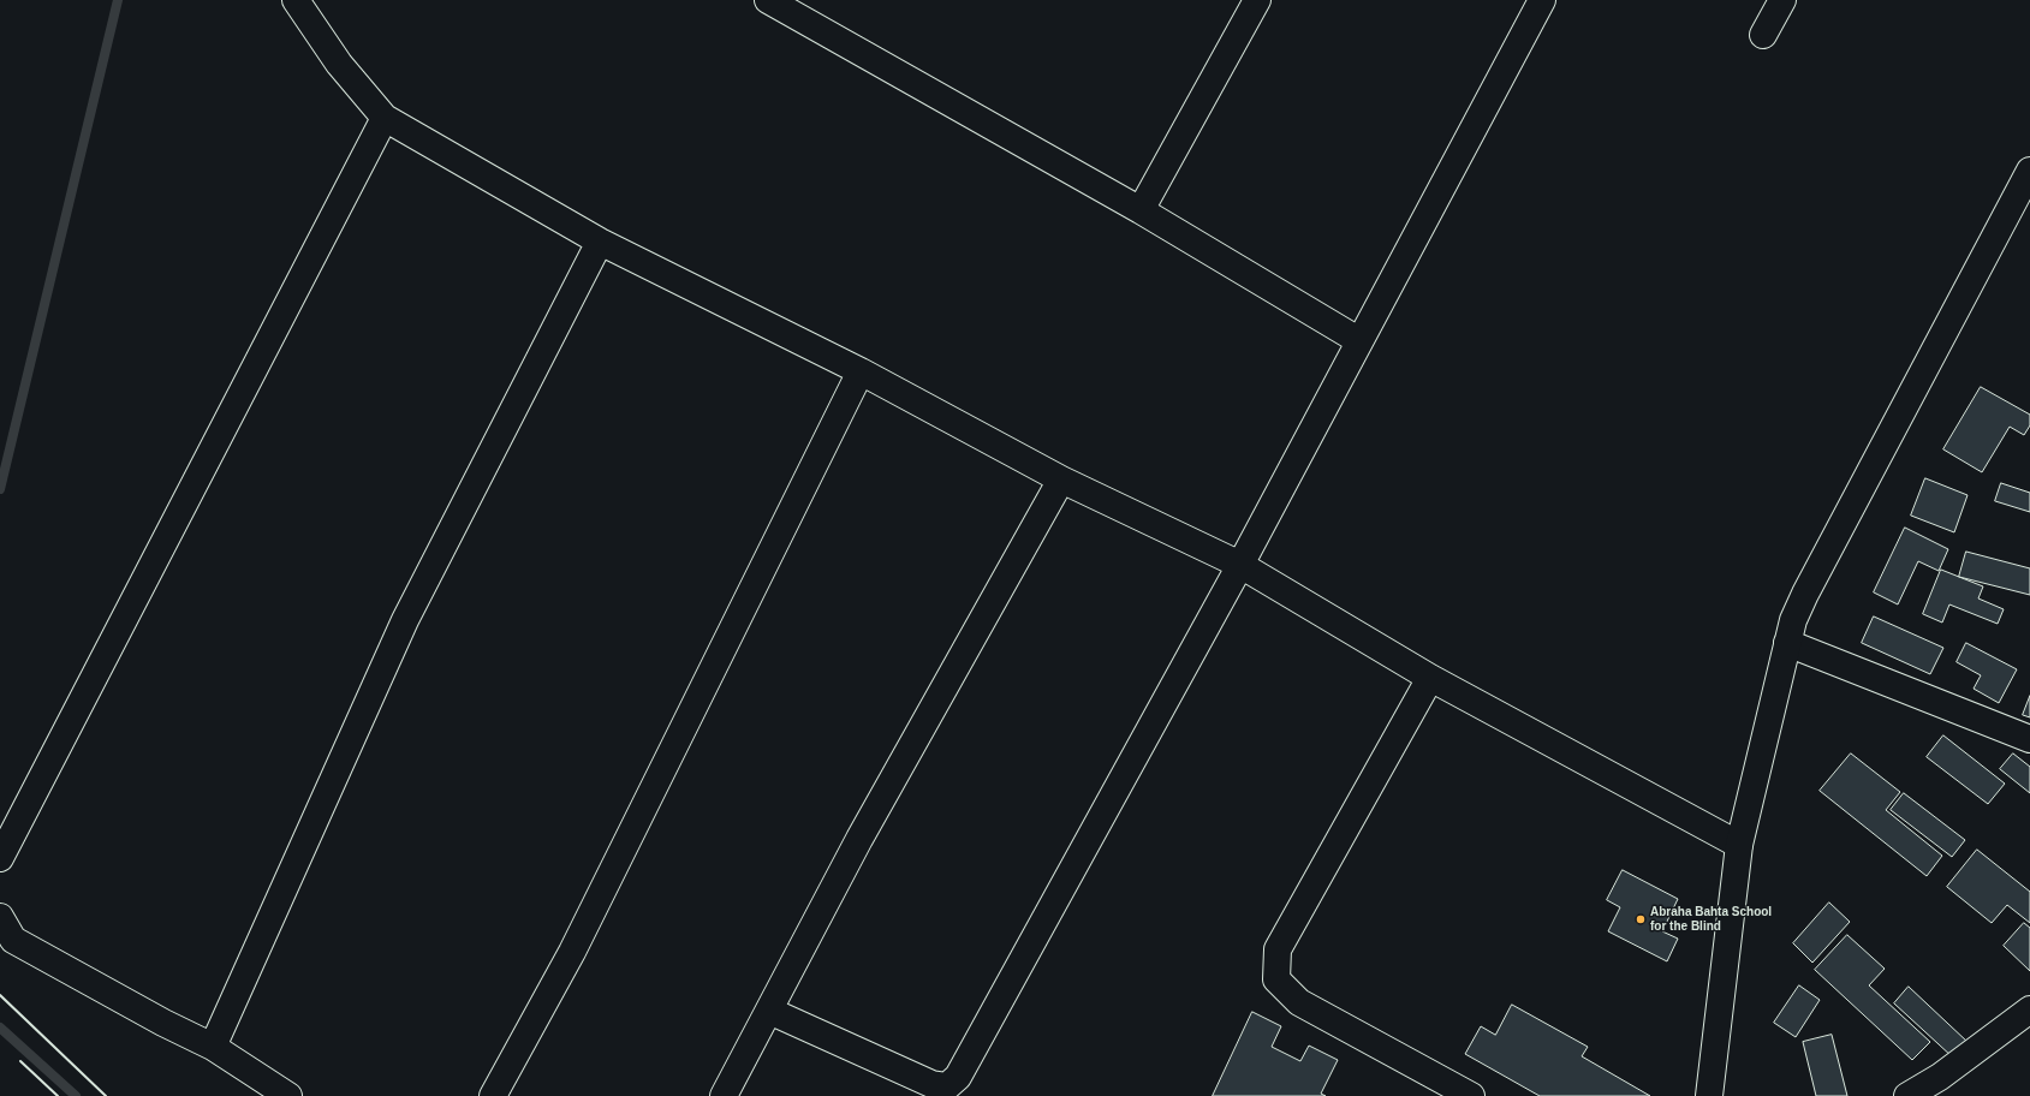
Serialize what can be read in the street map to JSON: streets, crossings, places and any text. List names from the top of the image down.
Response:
{
  "places": ["Abraha Bahta School for the Blind"]
}
